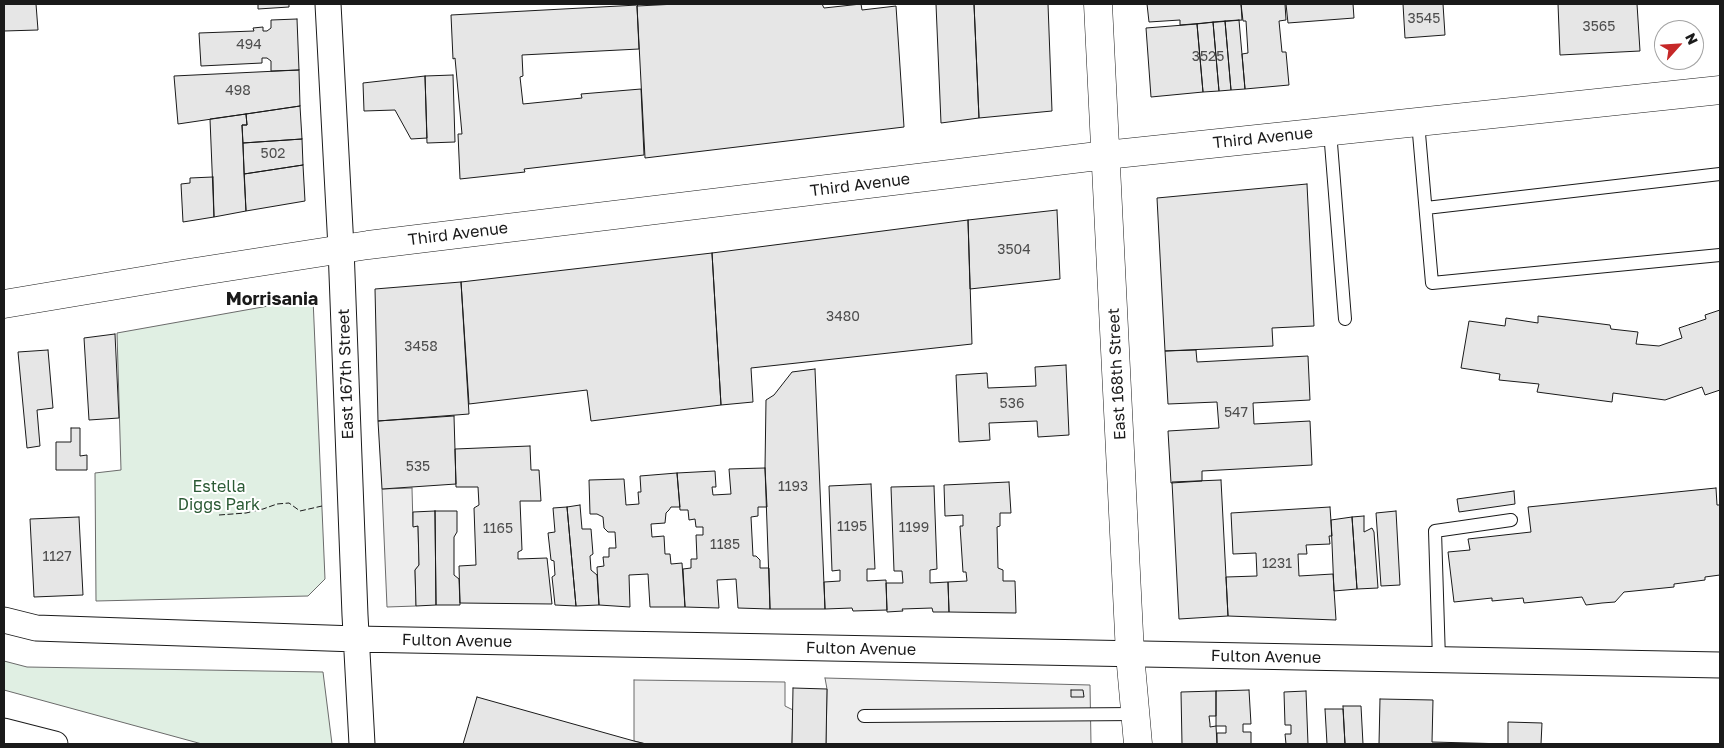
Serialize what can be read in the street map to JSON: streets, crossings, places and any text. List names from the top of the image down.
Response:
{
  "streets": {
    "main road": ["Third Avenue", "East 168th Street"],
    "street": ["East 167th Street", "Fulton Avenue"]
  },
  "crossings": [
    ["Third Avenue", "East 167th Street"],
    ["Third Avenue", "East 168th Street"],
    ["East 167th Street", "Fulton Avenue"],
    ["East 168th Street", "Fulton Avenue"]
  ],
  "districts": ["Morrisania"],
  "parks": ["Estella Diggs Park"],
  "house_numbers": [
    "3545",
    "3565",
    "494",
    "3525",
    "498",
    "502",
    "3504",
    "3480",
    "3458",
    "536",
    "547",
    "535",
    "1193",
    "1195",
    "1199",
    "1165",
    "1185",
    "1127",
    "1231"
  ],
  "north": "top right"
}
